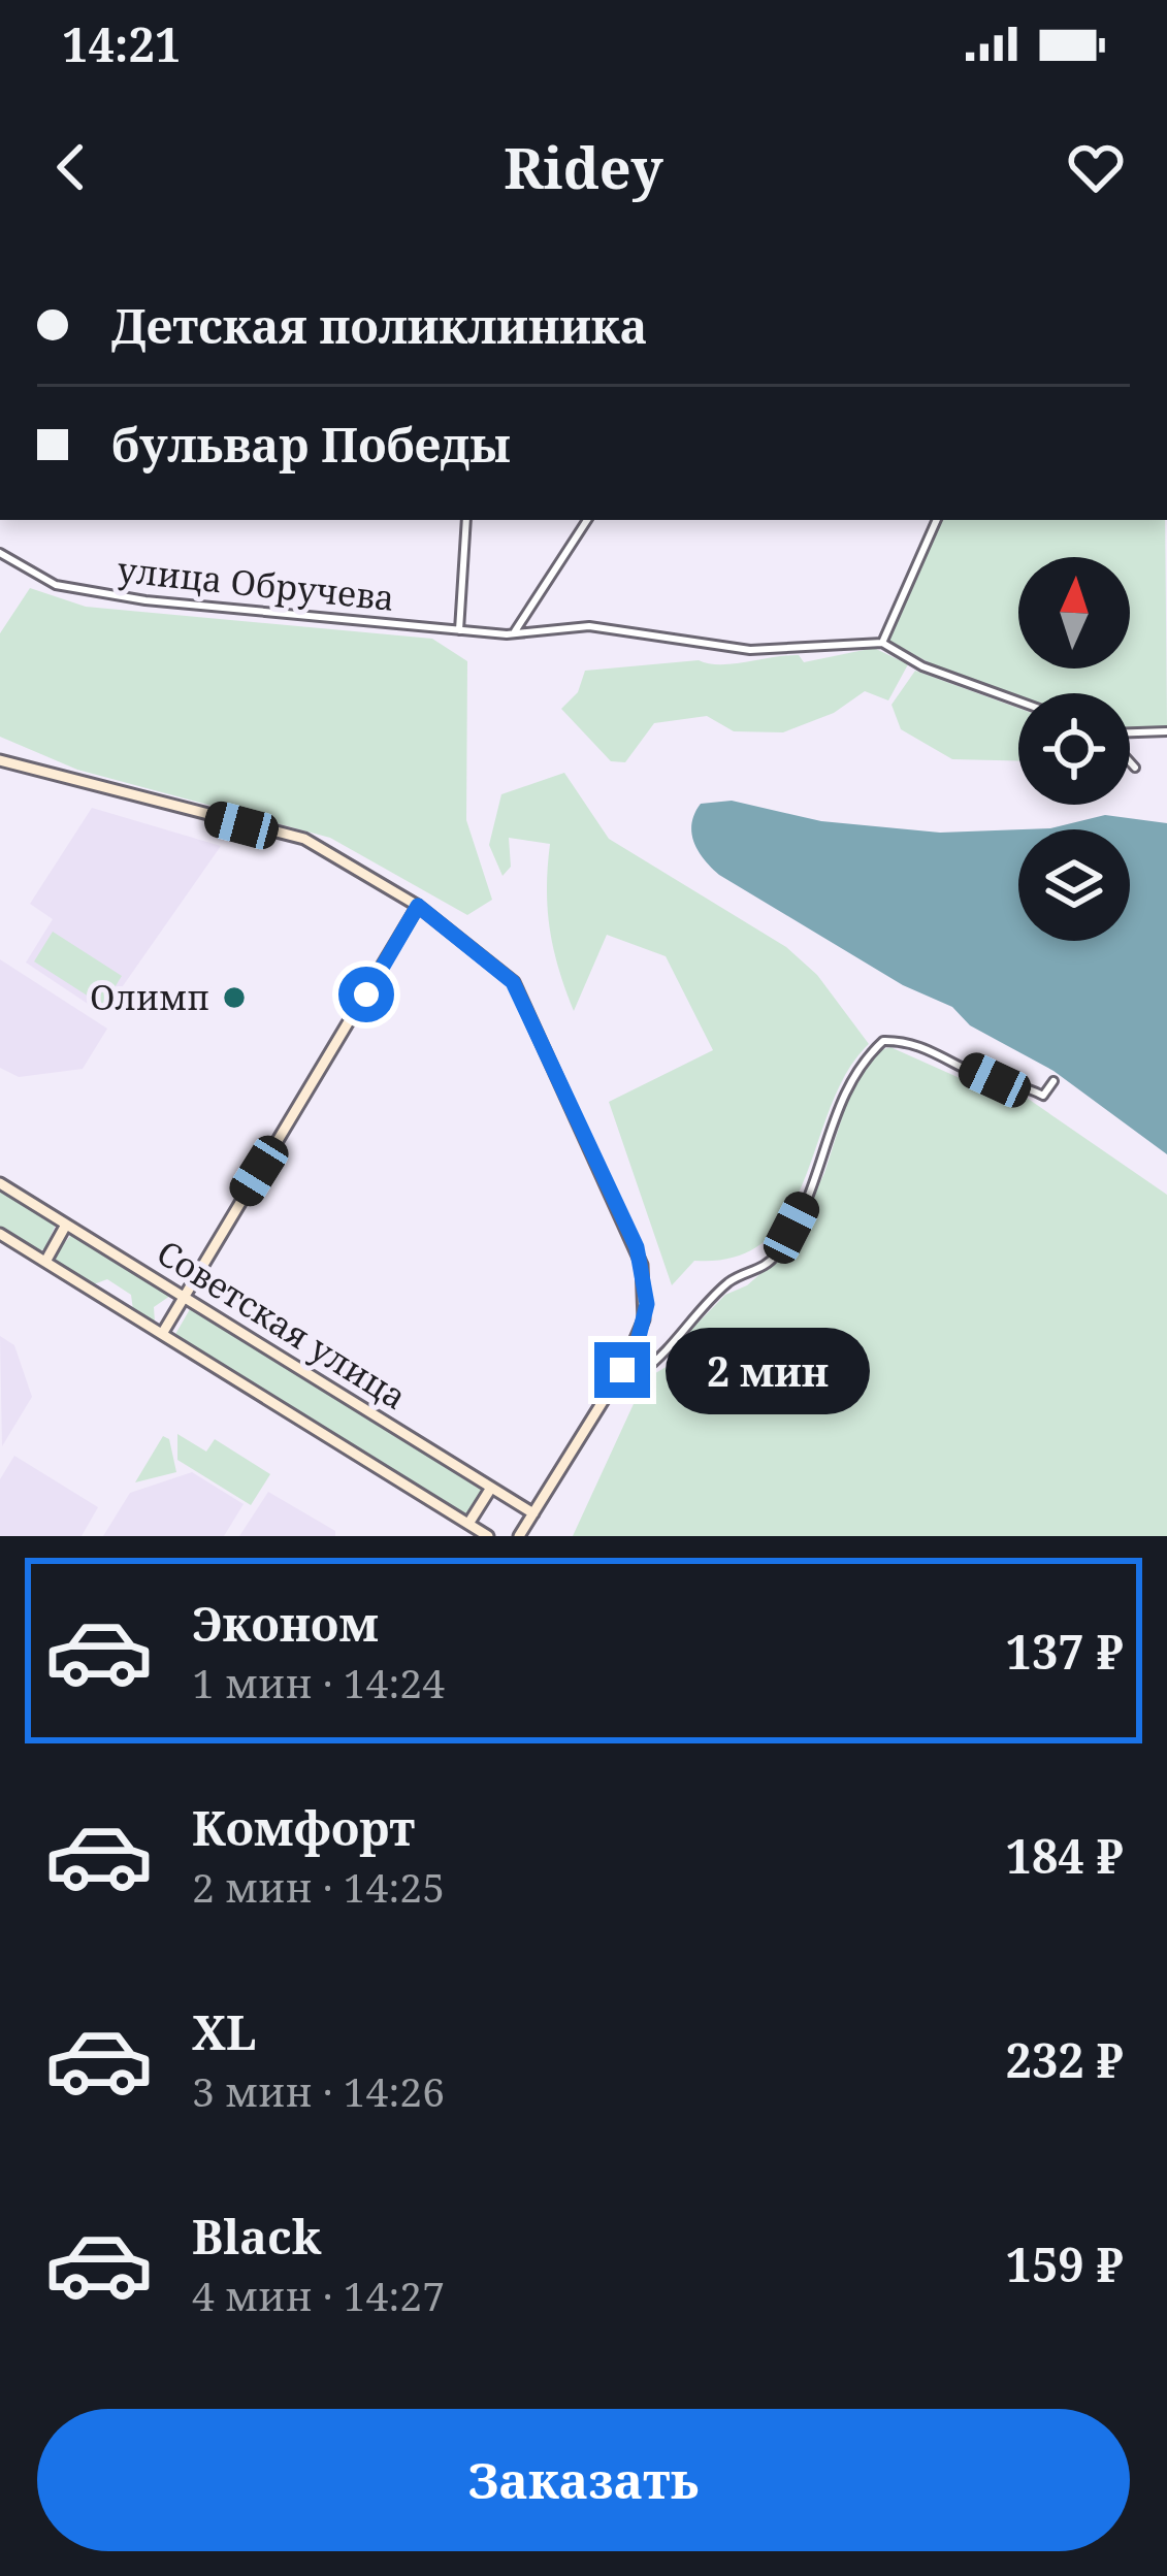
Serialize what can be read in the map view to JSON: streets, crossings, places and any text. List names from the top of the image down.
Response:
{
  "streets": {
    "street": ["улица Обручева", "Советская улица"]
  },
  "places": ["Олимп"],
  "north": "top",
  "page": {
    "status": "14:21",
    "header": "Ridey",
    "banner": ["Детская поликлиника", "бульвар Победы"],
    "bubble": "2 мин",
    "list": [
      {
        "name": "Эконом",
        "note": "1 мин · 14:24",
        "value": "137 ₽"
      },
      {
        "name": "Комфорт",
        "note": "2 мин · 14:25",
        "value": "184 ₽"
      },
      {
        "name": "XL",
        "note": "3 мин · 14:26",
        "value": "232 ₽"
      },
      {
        "name": "Black",
        "note": "4 мин · 14:27",
        "value": "159 ₽"
      }
    ],
    "buttons": "Заказать"
  }
}
